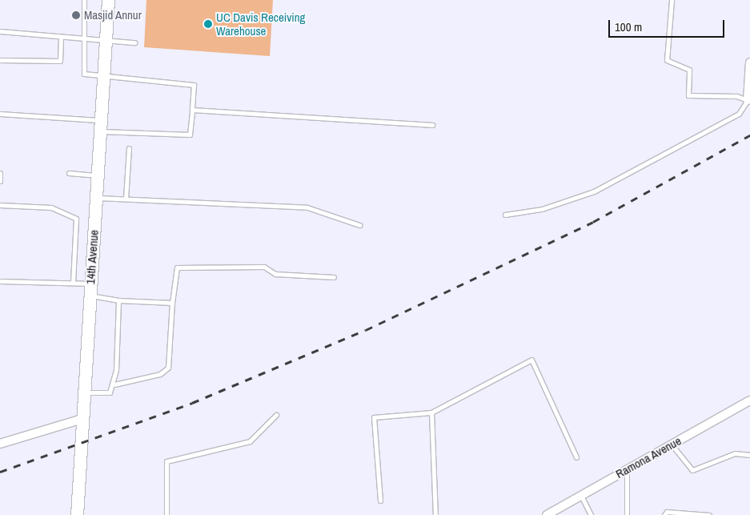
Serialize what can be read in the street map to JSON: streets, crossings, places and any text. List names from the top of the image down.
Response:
{
  "streets": {
    "main road": ["14th Avenue"],
    "street": ["Ramona Avenue"]
  },
  "places": ["Masjid Annur", "UC Davis Receiving Warehouse"],
  "scale_bar": "100 m"
}
